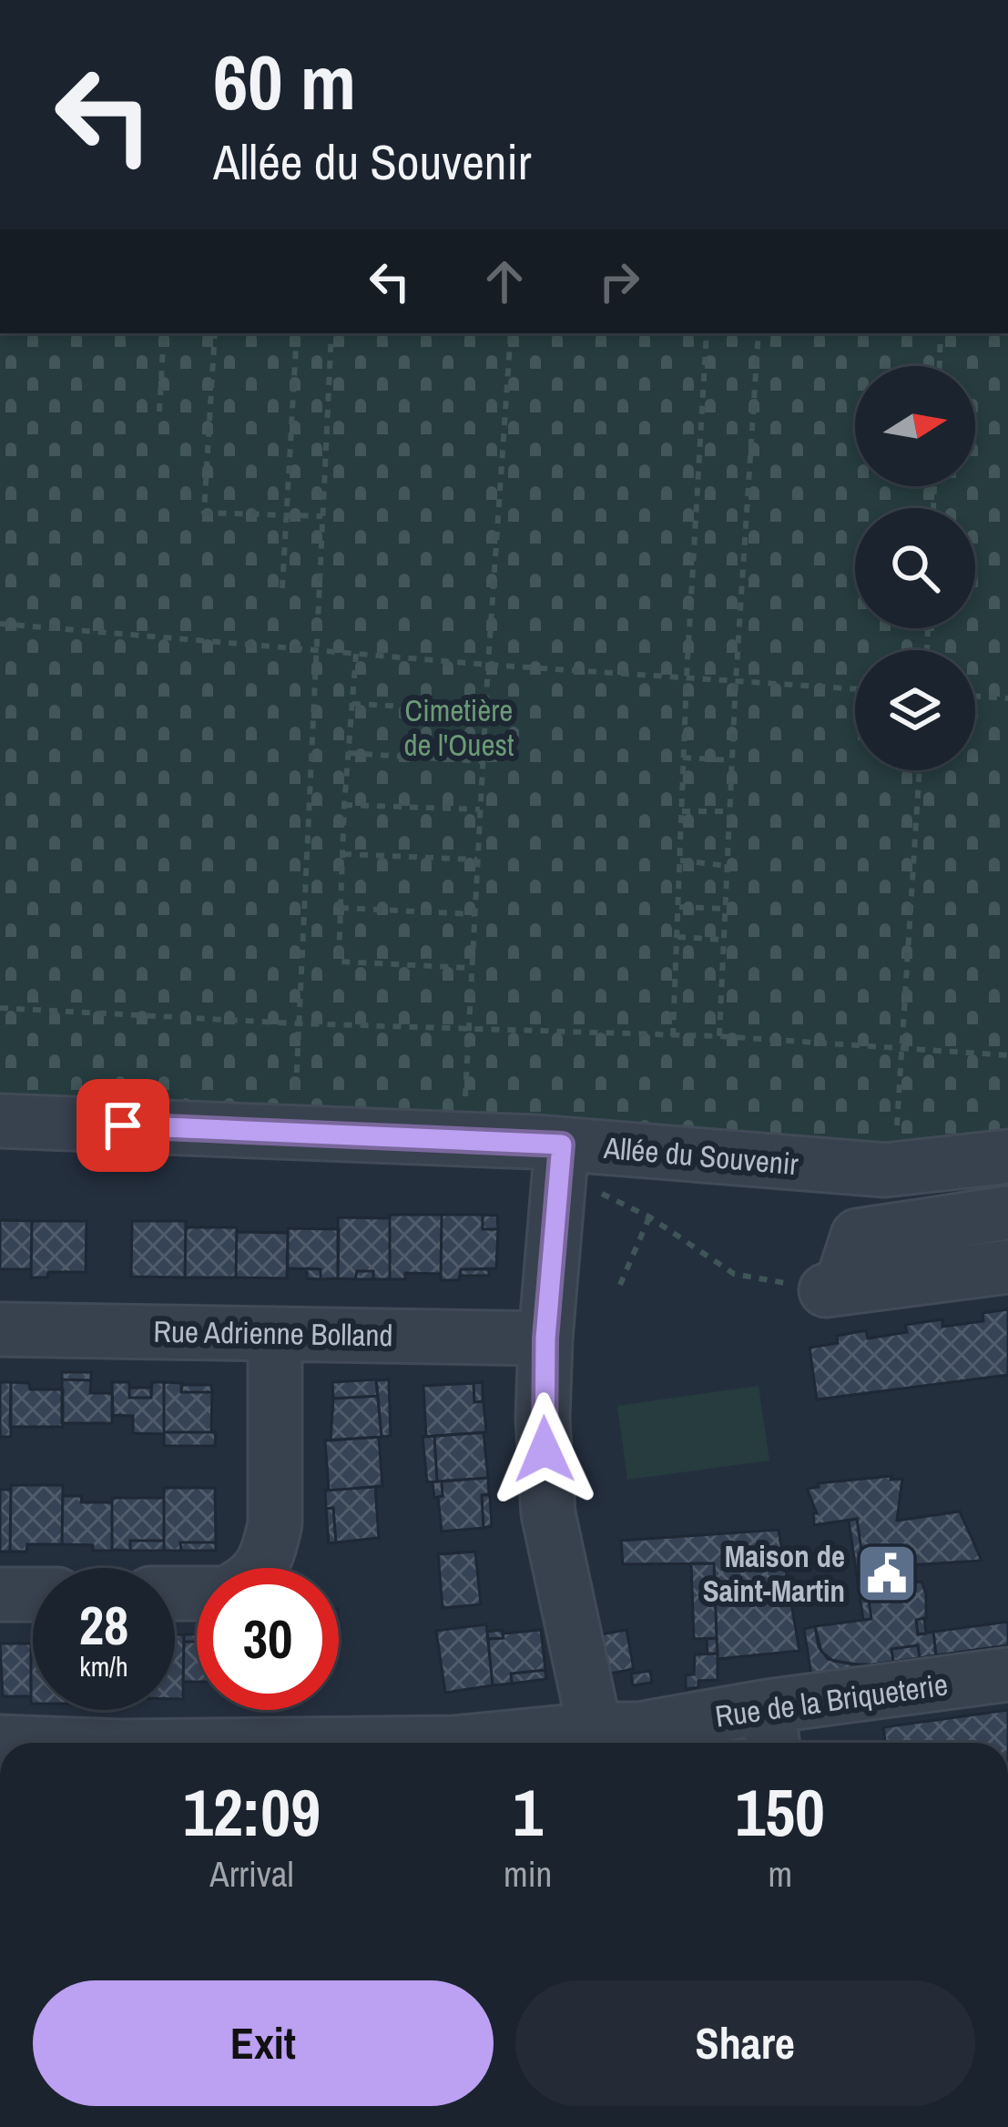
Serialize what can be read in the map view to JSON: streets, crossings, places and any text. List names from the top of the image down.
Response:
{
  "streets": {
    "street": ["Allée du Souvenir", "Rue Adrienne Bolland", "Rue de la Briqueterie"]
  },
  "parks": ["Cimetière de l'Ouest"],
  "places": {
    "public building": ["Maison de Saint-Martin"]
  },
  "north": "right",
  "page": {
    "turn": ["60 m", "Allée du Souvenir"],
    "speed": "28 km/h",
    "limit": "30",
    "eta": [
      "12:09",
      "Arrival",
      "1",
      "min",
      "150",
      "m"
    ],
    "buttons": ["Exit", "Share"]
  }
}
